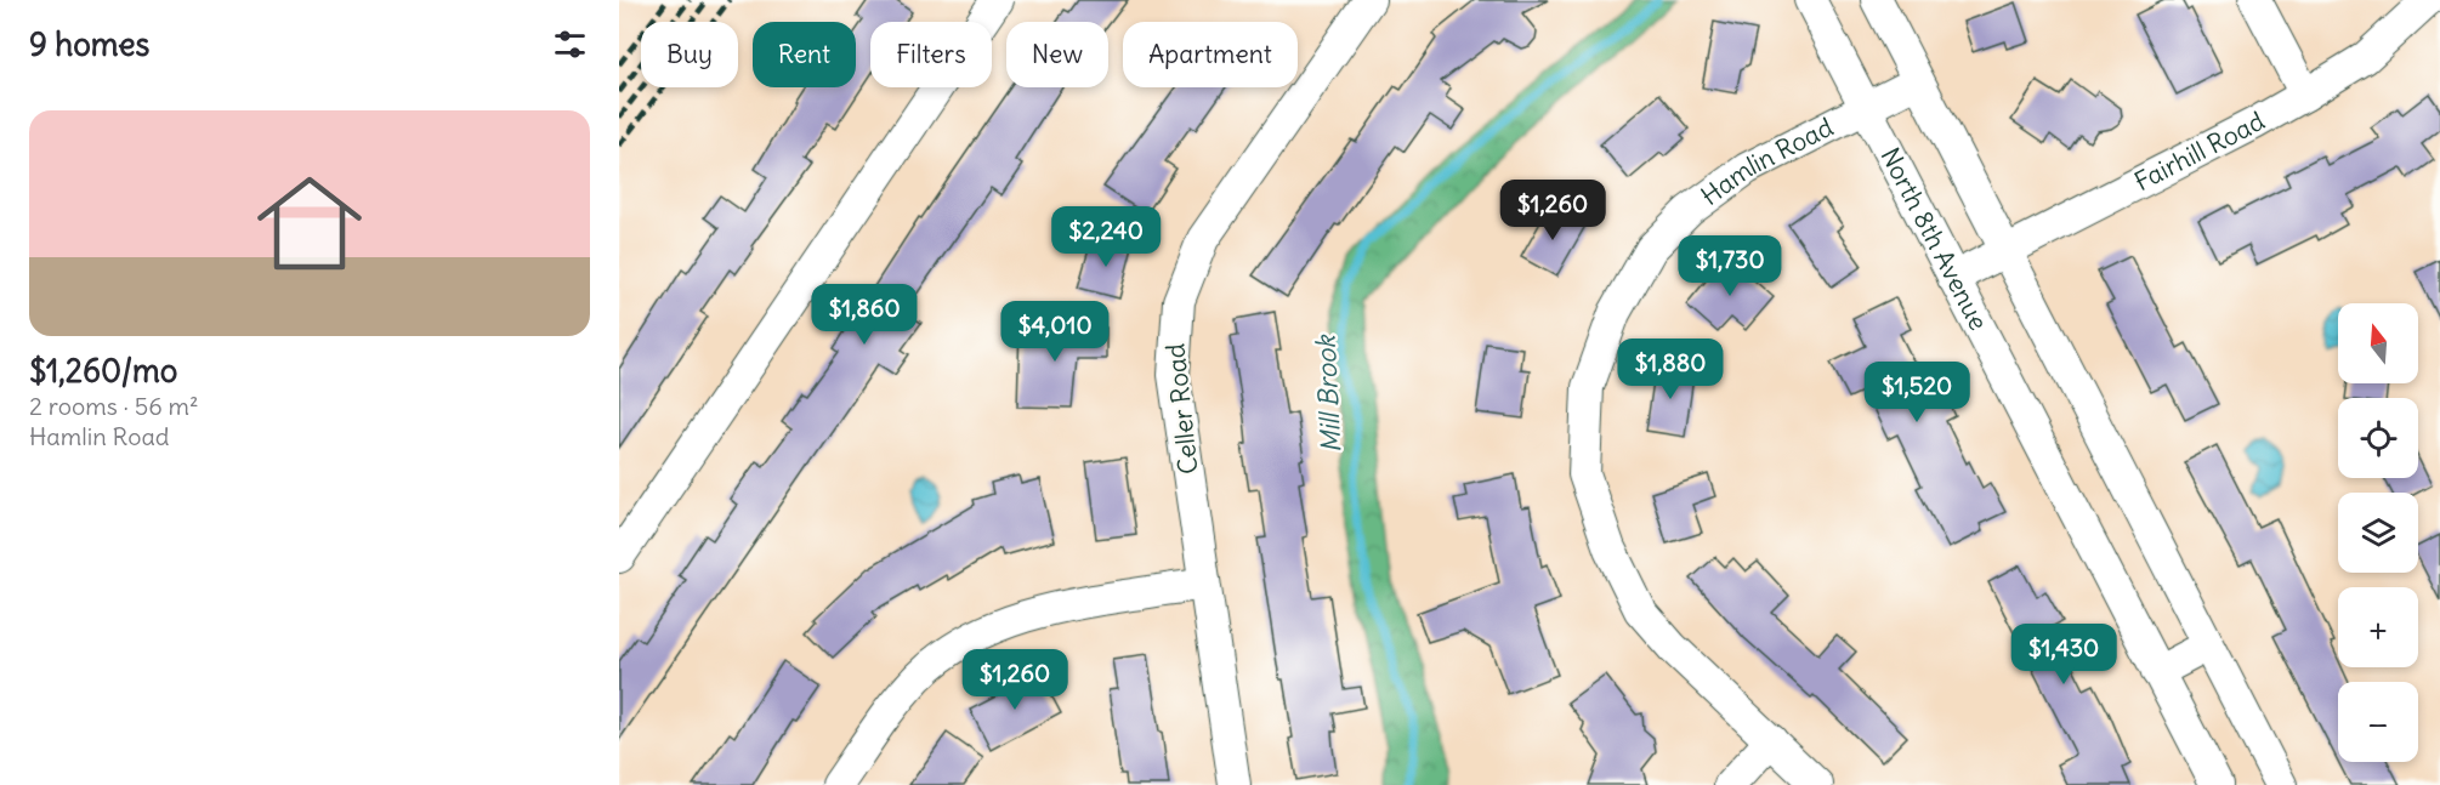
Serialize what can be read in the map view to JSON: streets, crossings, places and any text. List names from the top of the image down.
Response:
{
  "streets": {
    "street": [
      "Fairhill Road",
      "Hamlin Road",
      "North 8th Avenue",
      "Celler Road"
    ]
  },
  "crossings": [
    ["Fairhill Road", "North 8th Avenue"],
    ["Hamlin Road", "North 8th Avenue"]
  ],
  "water": ["Mill Brook"],
  "north": "top",
  "page": {
    "heading": "9 homes",
    "chip": [
      "Buy",
      "Rent",
      "Filters",
      "New",
      "Apartment"
    ],
    "list": [
      {
        "name": "$1,260/mo",
        "note": "2 rooms · 56 m² · Hamlin Road"
      }
    ],
    "price": [
      "$1,260",
      "$2,240",
      "$1,730",
      "$1,860",
      "$4,010",
      "$1,880",
      "$1,520",
      "$1,430",
      "$1,260"
    ],
    "map_buttons": ["+", "−"]
  }
}
